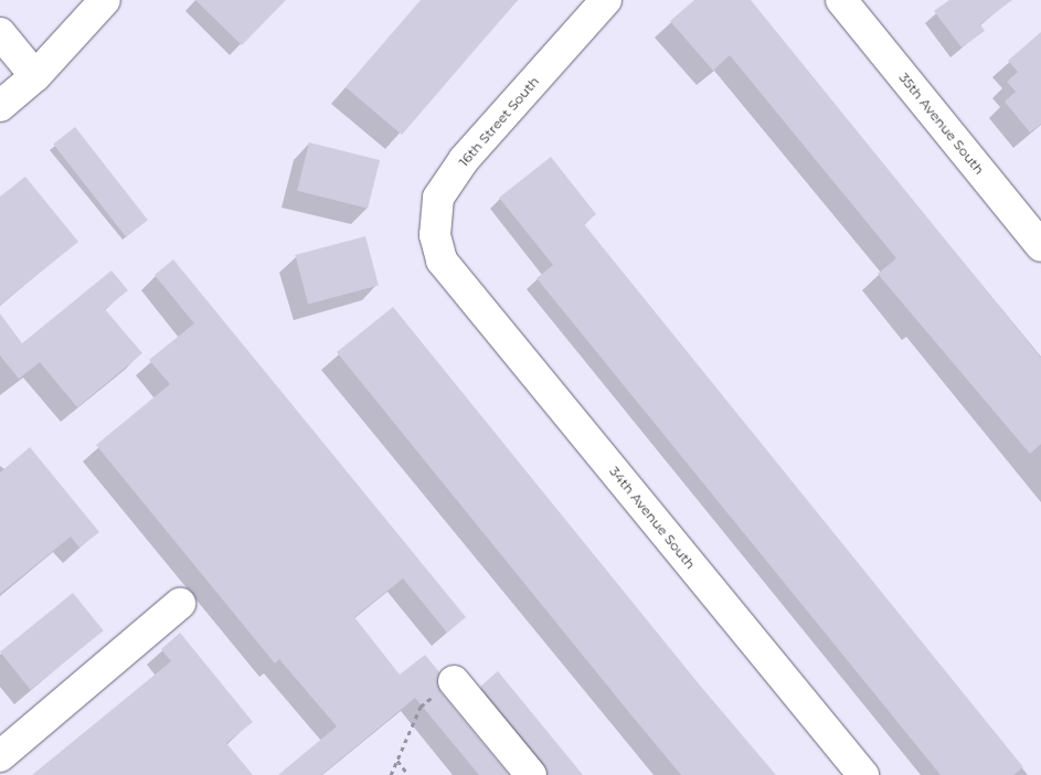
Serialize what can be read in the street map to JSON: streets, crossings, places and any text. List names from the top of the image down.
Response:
{
  "streets": {
    "street": ["16th Street South", "35th Avenue South", "34th Avenue South"]
  },
  "crossings": [
    ["16th Street South", "34th Avenue South"]
  ]
}
